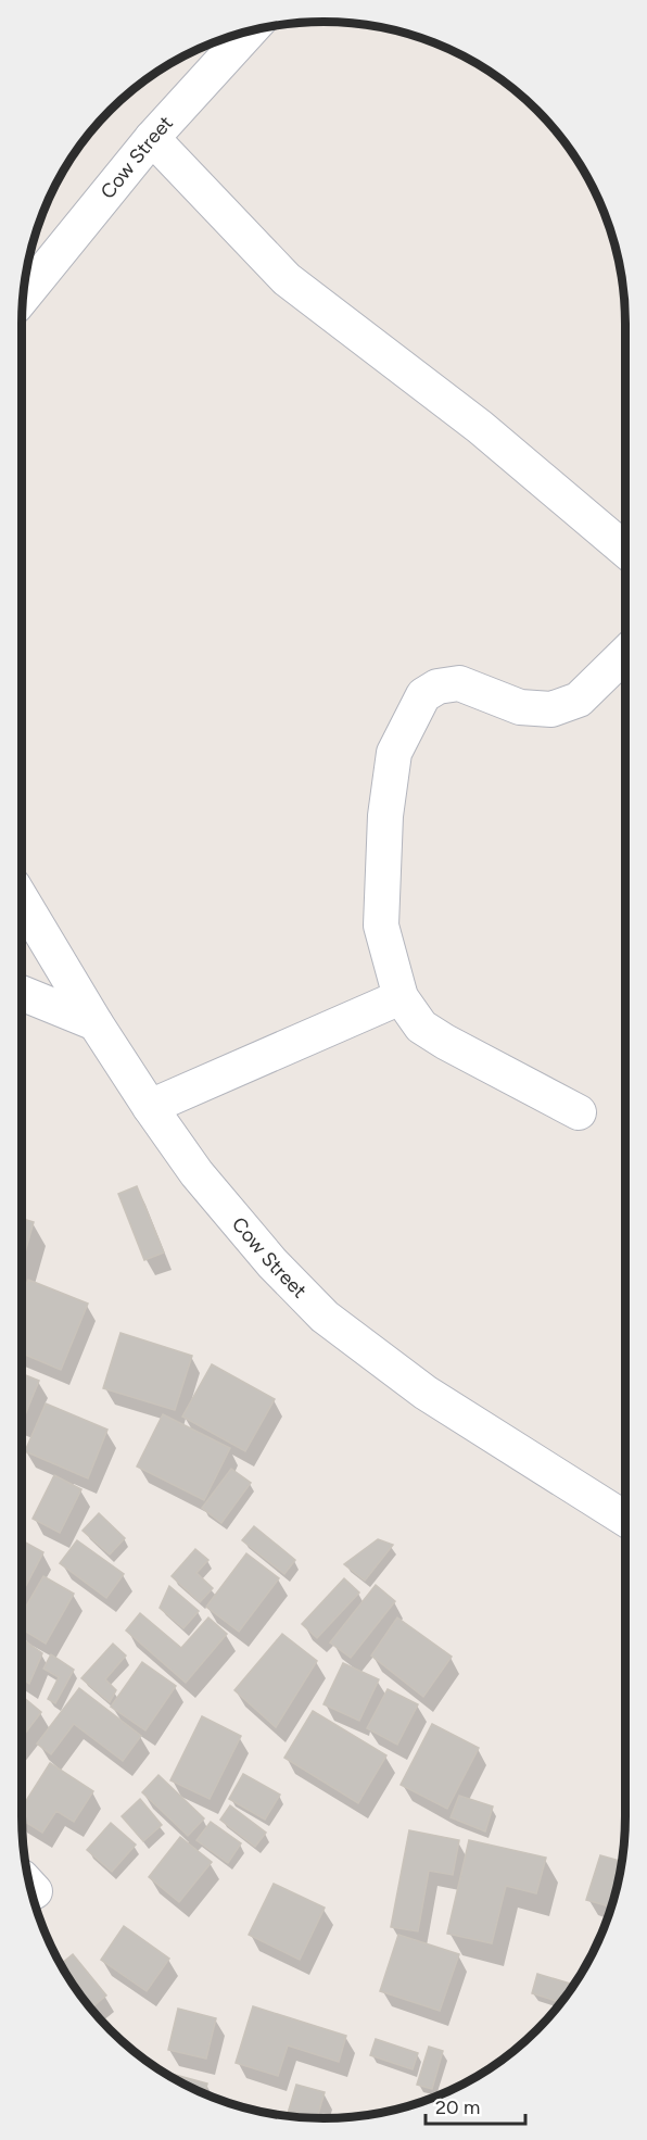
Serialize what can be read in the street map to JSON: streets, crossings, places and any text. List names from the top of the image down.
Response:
{
  "streets": {
    "street": ["Cow Street"]
  },
  "scale_bar": "20 m"
}
